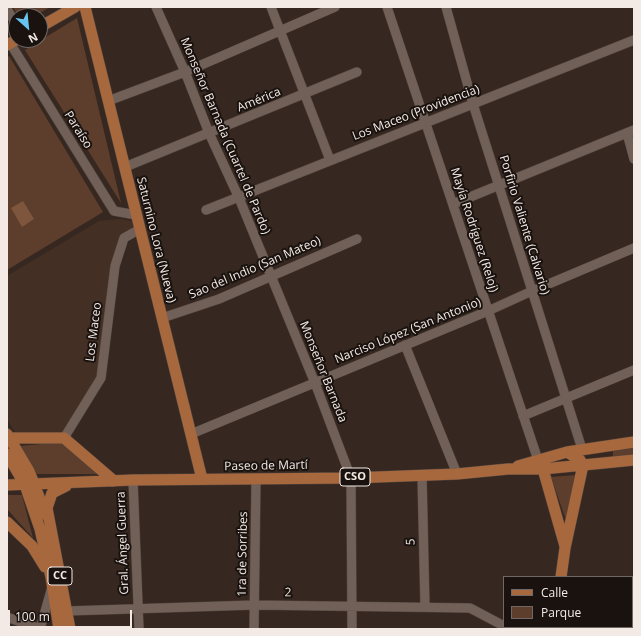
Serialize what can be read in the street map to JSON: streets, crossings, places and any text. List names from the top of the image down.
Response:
{
  "streets": {
    "main road": [
      "Saturnino Lora (Nueva)",
      "Paseo de Martí",
      "CSO",
      "CC"
    ],
    "street": [
      "América",
      "Los Maceo (Providencia)",
      "Paraíso",
      "Monseñor Barnada (Cuartel de Pardo)",
      "Porfirio Valiente (Calvario)",
      "Mayía Rodríguez (Reloj)",
      "Sao del Indio (San Mateo)",
      "Narciso López (San Antonio)",
      "Los Maceo",
      "Monseñor Barnada",
      "5",
      "Gral. Ángel Guerra",
      "1ra de Sorribes",
      "2"
    ]
  },
  "crossings": [
    ["América", "Monseñor Barnada (Cuartel de Pardo)"],
    ["América", "Saturnino Lora (Nueva)"],
    ["Los Maceo (Providencia)", "Monseñor Barnada (Cuartel de Pardo)"],
    ["Los Maceo (Providencia)", "Porfirio Valiente (Calvario)"],
    ["Los Maceo (Providencia)", "Mayía Rodríguez (Reloj)"],
    ["Paraíso", "Saturnino Lora (Nueva)"],
    ["Monseñor Barnada (Cuartel de Pardo)", "Sao del Indio (San Mateo)"],
    ["Monseñor Barnada (Cuartel de Pardo)", "Monseñor Barnada"],
    ["Porfirio Valiente (Calvario)", "Narciso López (San Antonio)"],
    ["Mayía Rodríguez (Reloj)", "Narciso López (San Antonio)"],
    ["Mayía Rodríguez (Reloj)", "Paseo de Martí"],
    ["Saturnino Lora (Nueva)", "Sao del Indio (San Mateo)"],
    ["Saturnino Lora (Nueva)", "Narciso López (San Antonio)"],
    ["Saturnino Lora (Nueva)", "Los Maceo"],
    ["Saturnino Lora (Nueva)", "Paseo de Martí"],
    ["Sao del Indio (San Mateo)", "Monseñor Barnada"],
    ["Narciso López (San Antonio)", "Monseñor Barnada"],
    ["Monseñor Barnada", "Paseo de Martí"],
    ["Paseo de Martí", "5"],
    ["Paseo de Martí", "Gral. Ángel Guerra"],
    ["Paseo de Martí", "1ra de Sorribes"],
    ["Paseo de Martí", "CC"],
    ["5", "2"],
    ["Gral. Ángel Guerra", "2"],
    ["1ra de Sorribes", "2"],
    ["CC", "2"]
  ],
  "legend": ["Calle", "Parque"],
  "scale_bar": "100 m",
  "north": "bottom right"
}
